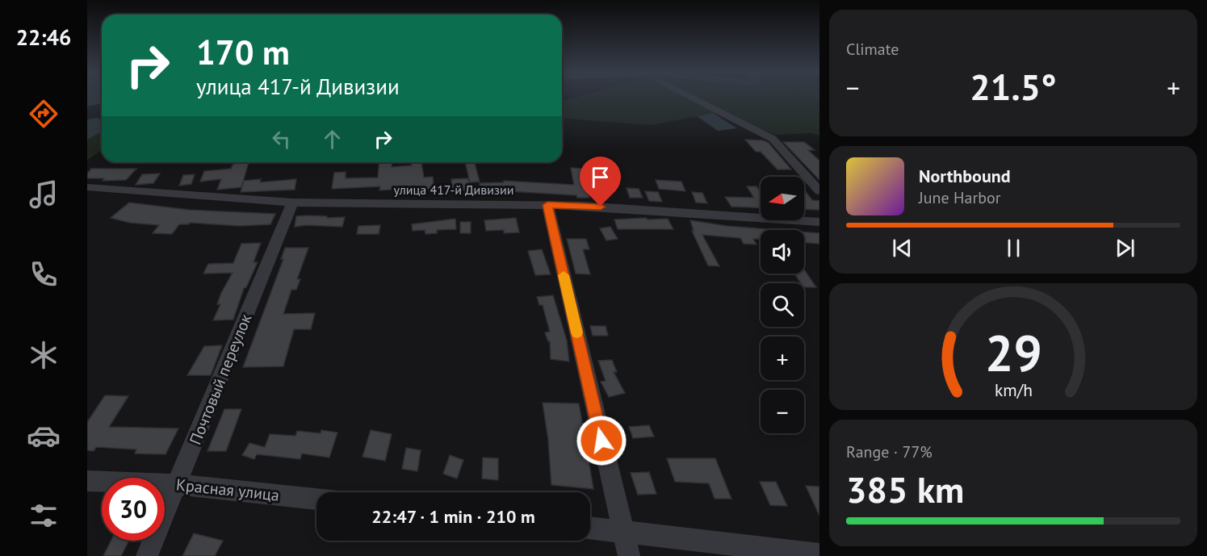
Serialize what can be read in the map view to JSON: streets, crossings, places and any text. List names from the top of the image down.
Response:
{
  "streets": {
    "street": ["улица 417-й Дивизии", "Почтовый переулок", "Красная улица"]
  },
  "crossings": [
    ["улица 417-й Дивизии", "Почтовый переулок"],
    ["Почтовый переулок", "Красная улица"]
  ],
  "north": "left",
  "page": {
    "tabs": "22:46",
    "tile": [
      "Climate",
      ["Range · 77%", "385 km"]
    ],
    "turn": ["170 m", "улица 417-й Дивизии"],
    "heat": ["−", "21.5°", "+"],
    "song": ["Northbound", "June Harbor"],
    "map_buttons": ["+", "−"],
    "limit": "30",
    "trip": "22:47 · 1 min · 210 m",
    "gauge": ["29", "km/h"]
  }
}
